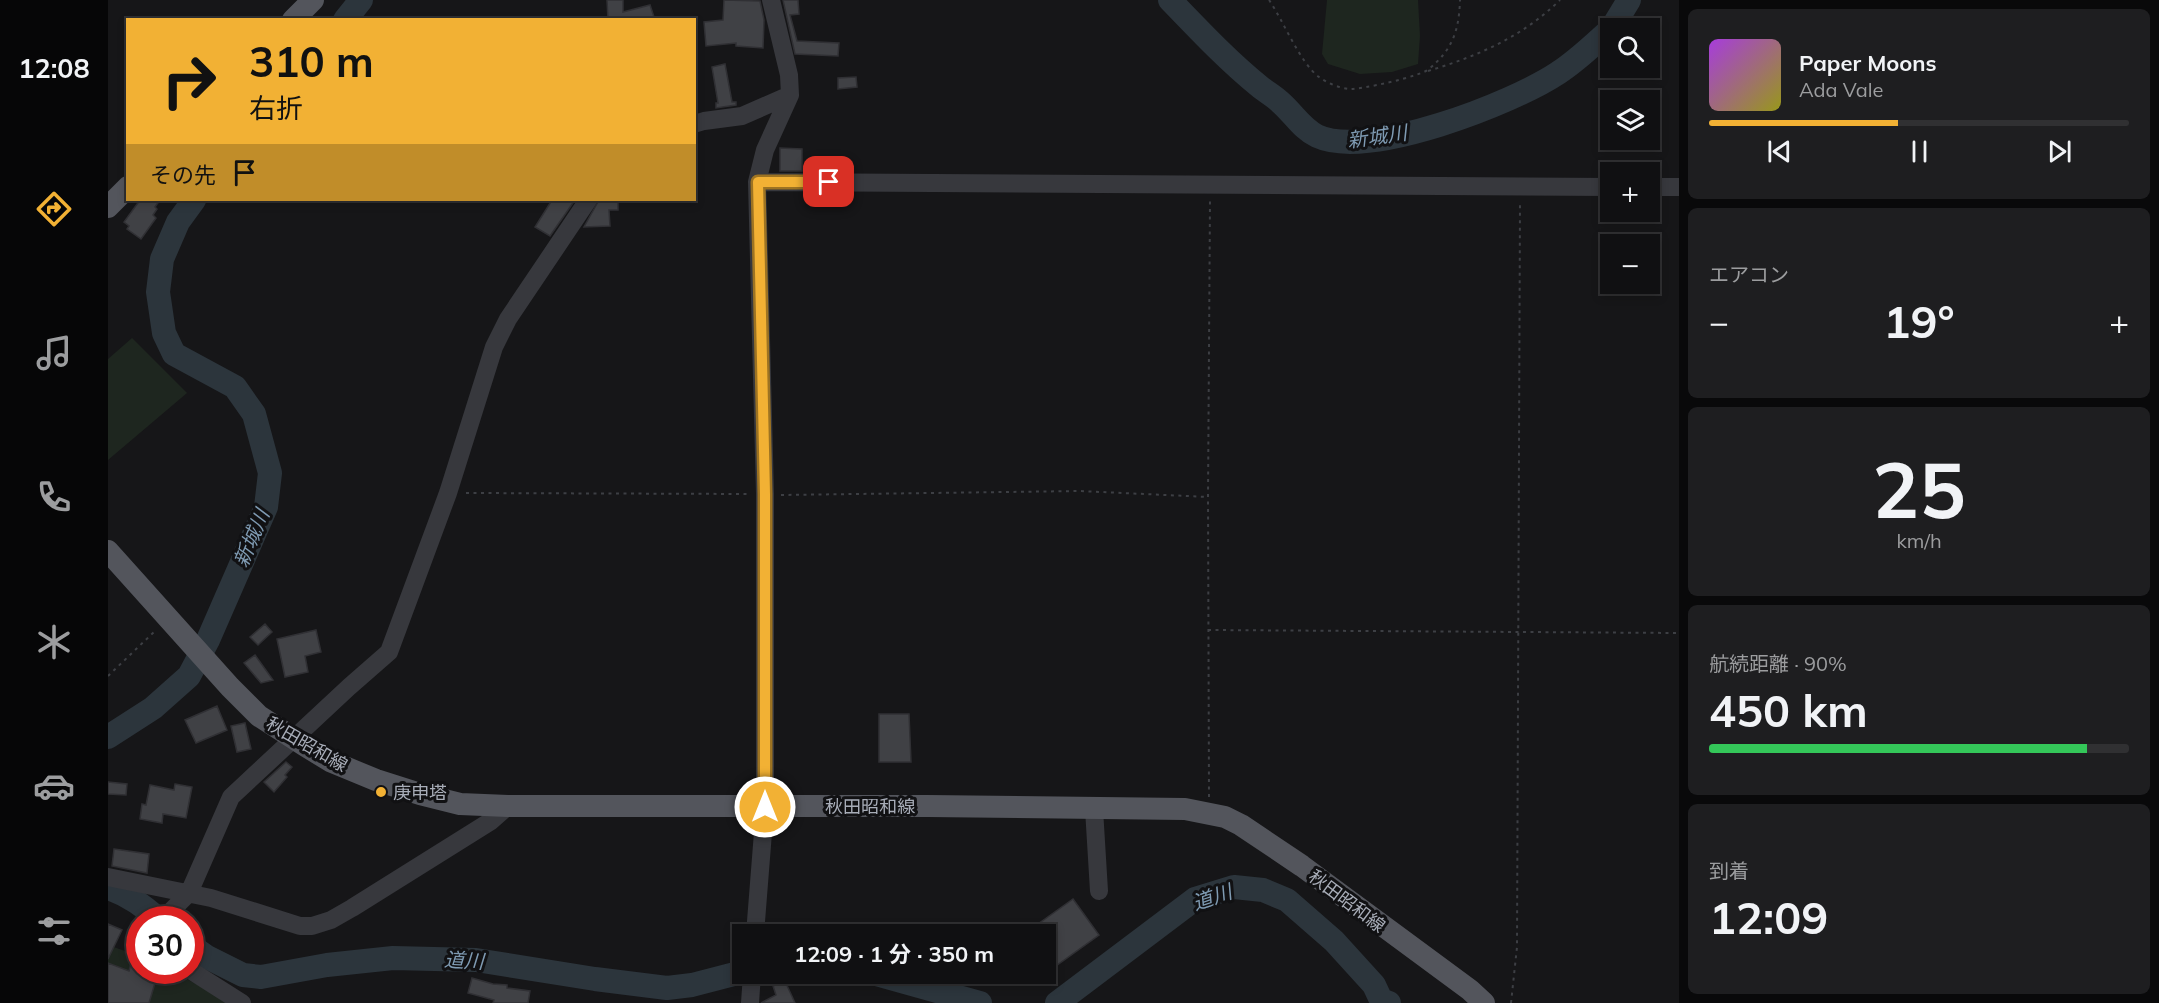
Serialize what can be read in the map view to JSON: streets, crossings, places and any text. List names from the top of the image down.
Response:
{
  "streets": {
    "main road": ["秋田昭和線"]
  },
  "water": ["新城川", "道川"],
  "places": ["庚申塔"],
  "page": {
    "tabs": "12:08",
    "map_buttons": ["+", "−"],
    "turn": ["310 m", "右折"],
    "song": ["Paper Moons", "Ada Vale"],
    "then": "その先",
    "tile": [
      "エアコン",
      ["25", "km/h"],
      ["航続距離 · 90%", "450 km"],
      ["到着", "12:09"]
    ],
    "heat": ["−", "19°", "+"],
    "limit": "30",
    "trip": "12:09 · 1 分 · 350 m"
  }
}
